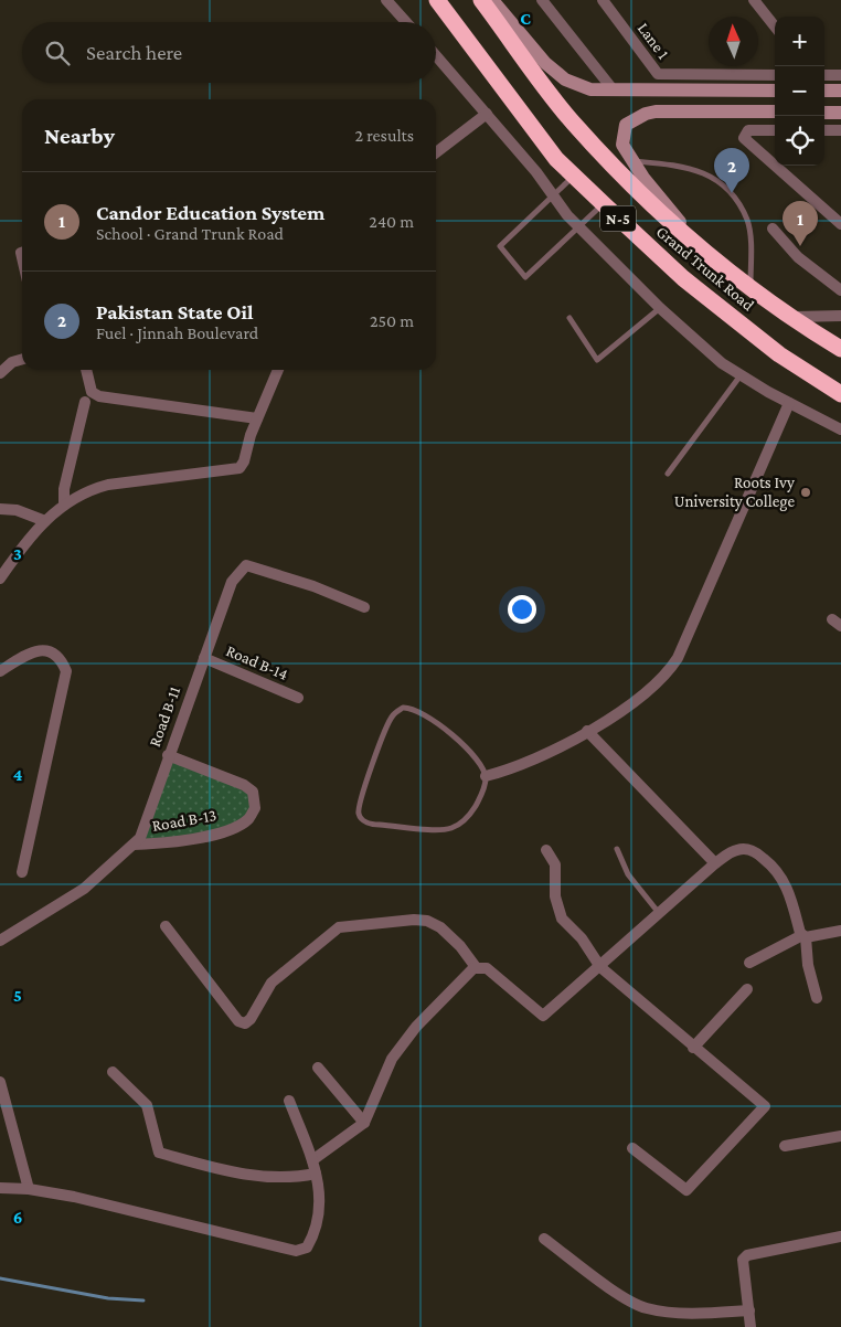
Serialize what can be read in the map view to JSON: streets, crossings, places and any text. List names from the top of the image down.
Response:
{
  "streets": {
    "highway": ["N-5", "Grand Trunk Road"],
    "street": [
      "Lane 1",
      "Road B-14",
      "Road B-11",
      "Road B-13"
    ]
  },
  "crossings": [
    ["Road B-14", "Road B-11"],
    ["Road B-11", "Road B-13"]
  ],
  "places": ["Roots Ivy University College"],
  "north": "top",
  "page": {
    "map_buttons": ["+", "−"],
    "search": "Search here",
    "heading": ["Nearby", "2 results"],
    "pins": ["2", "1"],
    "list": [
      {
        "mark": "1",
        "name": "Candor Education System",
        "note": "School · Grand Trunk Road",
        "value": "240 m"
      },
      {
        "mark": "2",
        "name": "Pakistan State Oil",
        "note": "Fuel · Jinnah Boulevard",
        "value": "250 m"
      }
    ]
  },
  "grid": {
    "columns": ["C"],
    "rows": [
      "3",
      "4",
      "5",
      "6"
    ]
  }
}
